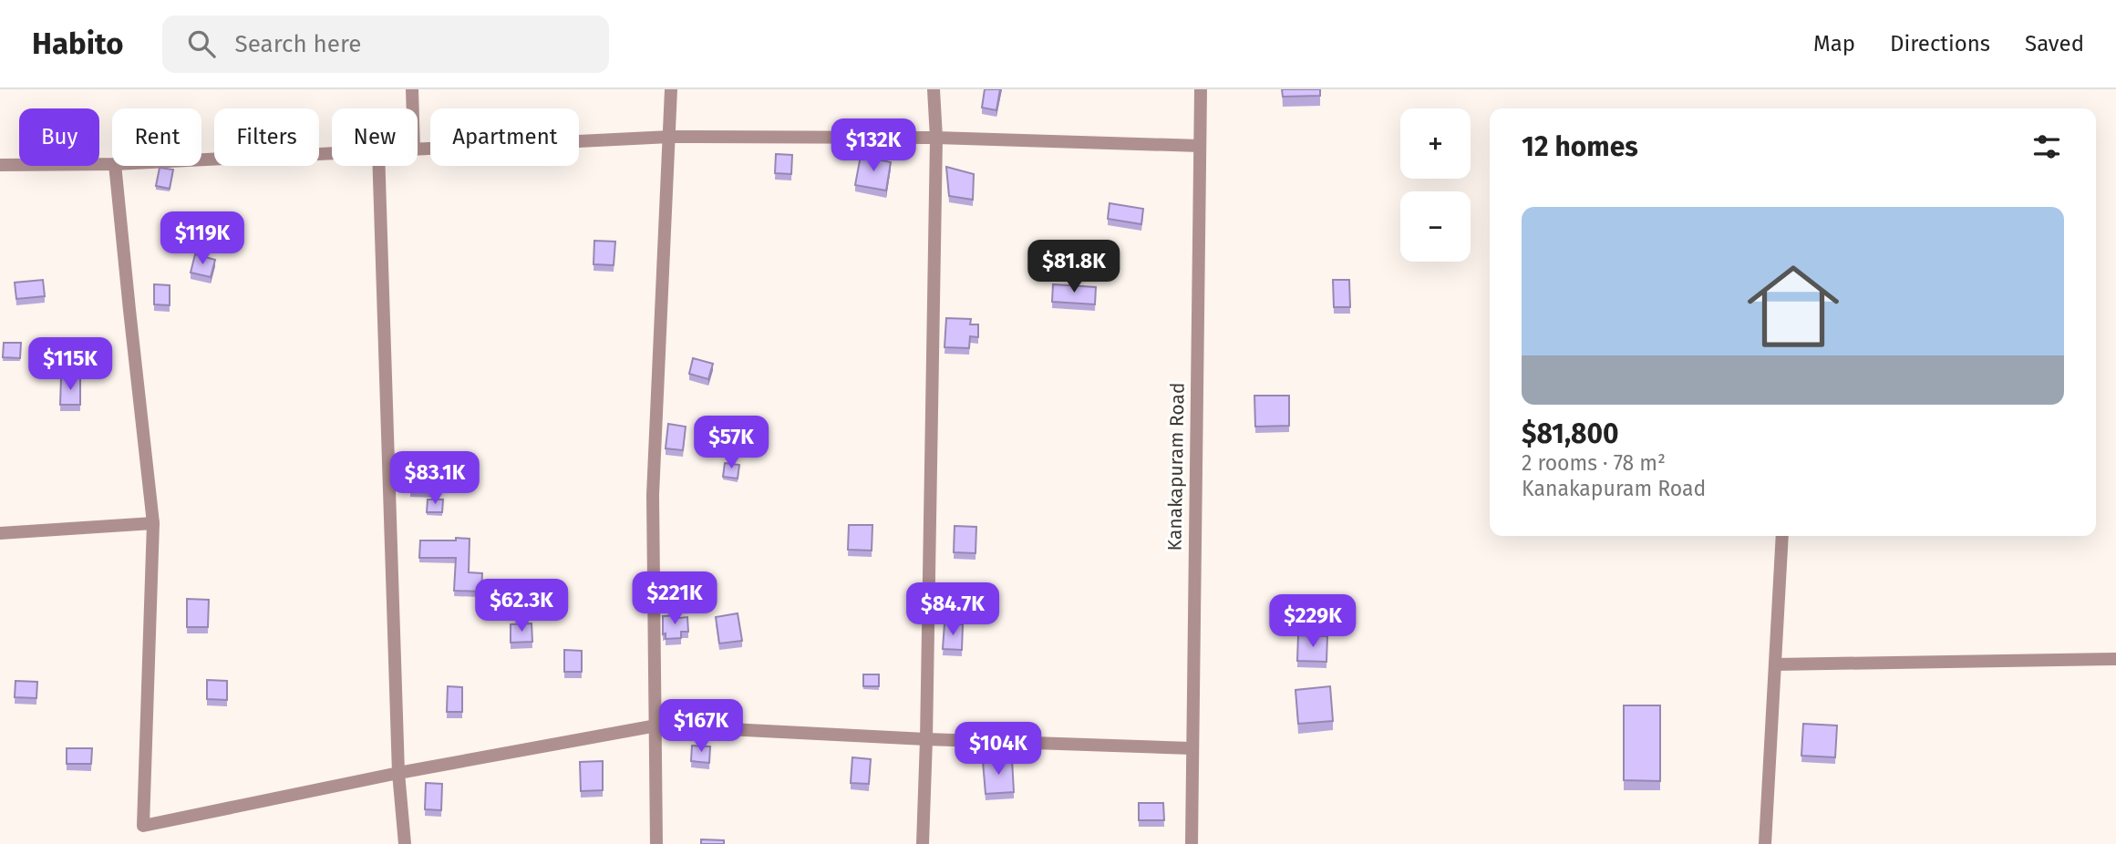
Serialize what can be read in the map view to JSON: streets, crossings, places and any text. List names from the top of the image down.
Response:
{
  "streets": {
    "street": ["Kanakapuram Road"]
  },
  "page": {
    "header": "Habito",
    "search": "Search here",
    "nav": ["Map", "Directions", "Saved"],
    "map_buttons": ["+", "−"],
    "chip": [
      "Buy",
      "Rent",
      "Filters",
      "New",
      "Apartment"
    ],
    "heading": "12 homes",
    "price": [
      "$132K",
      "$119K",
      "$81.8K",
      "$115K",
      "$57K",
      "$83.1K",
      "$221K",
      "$62.3K",
      "$84.7K",
      "$229K",
      "$167K",
      "$104K"
    ],
    "list": [
      {
        "name": "$81,800",
        "note": "2 rooms · 78 m² · Kanakapuram Road"
      }
    ]
  }
}
